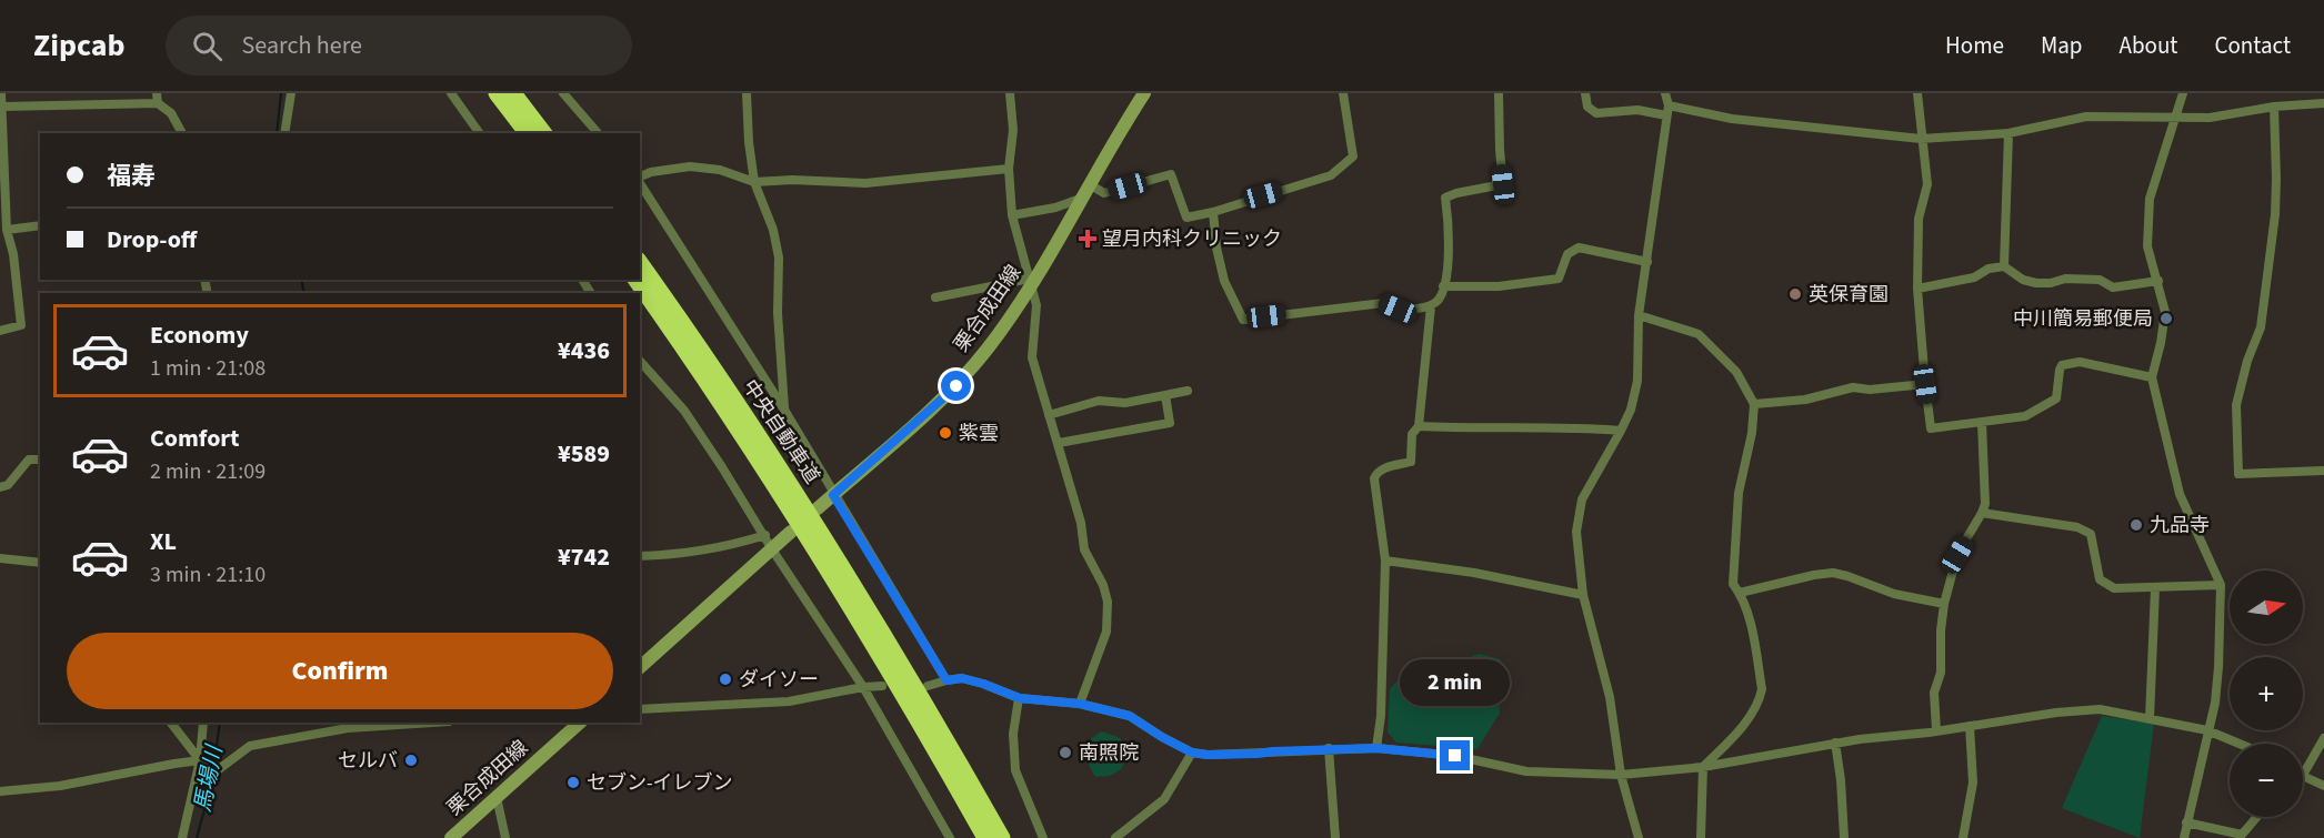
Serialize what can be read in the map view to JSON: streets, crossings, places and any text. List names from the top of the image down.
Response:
{
  "streets": {
    "highway": ["中央自動車道"],
    "main road": ["栗合成田線"]
  },
  "crossings": [
    ["栗合成田線", "中央自動車道"]
  ],
  "water": ["馬場川"],
  "places": {
    "health": ["望月内科クリニック"],
    "other": [
      "英保育園",
      "中川簡易郵便局",
      "紫雲",
      "九品寺",
      "ダイソー",
      "南照院",
      "セルバ",
      "セブン-イレブン"
    ]
  },
  "north": "right",
  "page": {
    "header": "Zipcab",
    "search": "Search here",
    "nav": [
      "Home",
      "Map",
      "About",
      "Contact"
    ],
    "banner": ["福寿", "Drop-off"],
    "list": [
      {
        "name": "Economy",
        "note": "1 min · 21:08",
        "value": "¥436"
      },
      {
        "name": "Comfort",
        "note": "2 min · 21:09",
        "value": "¥589"
      },
      {
        "name": "XL",
        "note": "3 min · 21:10",
        "value": "¥742"
      }
    ],
    "map_buttons": ["+", "−"],
    "buttons": "Confirm",
    "bubble": "2 min"
  }
}
